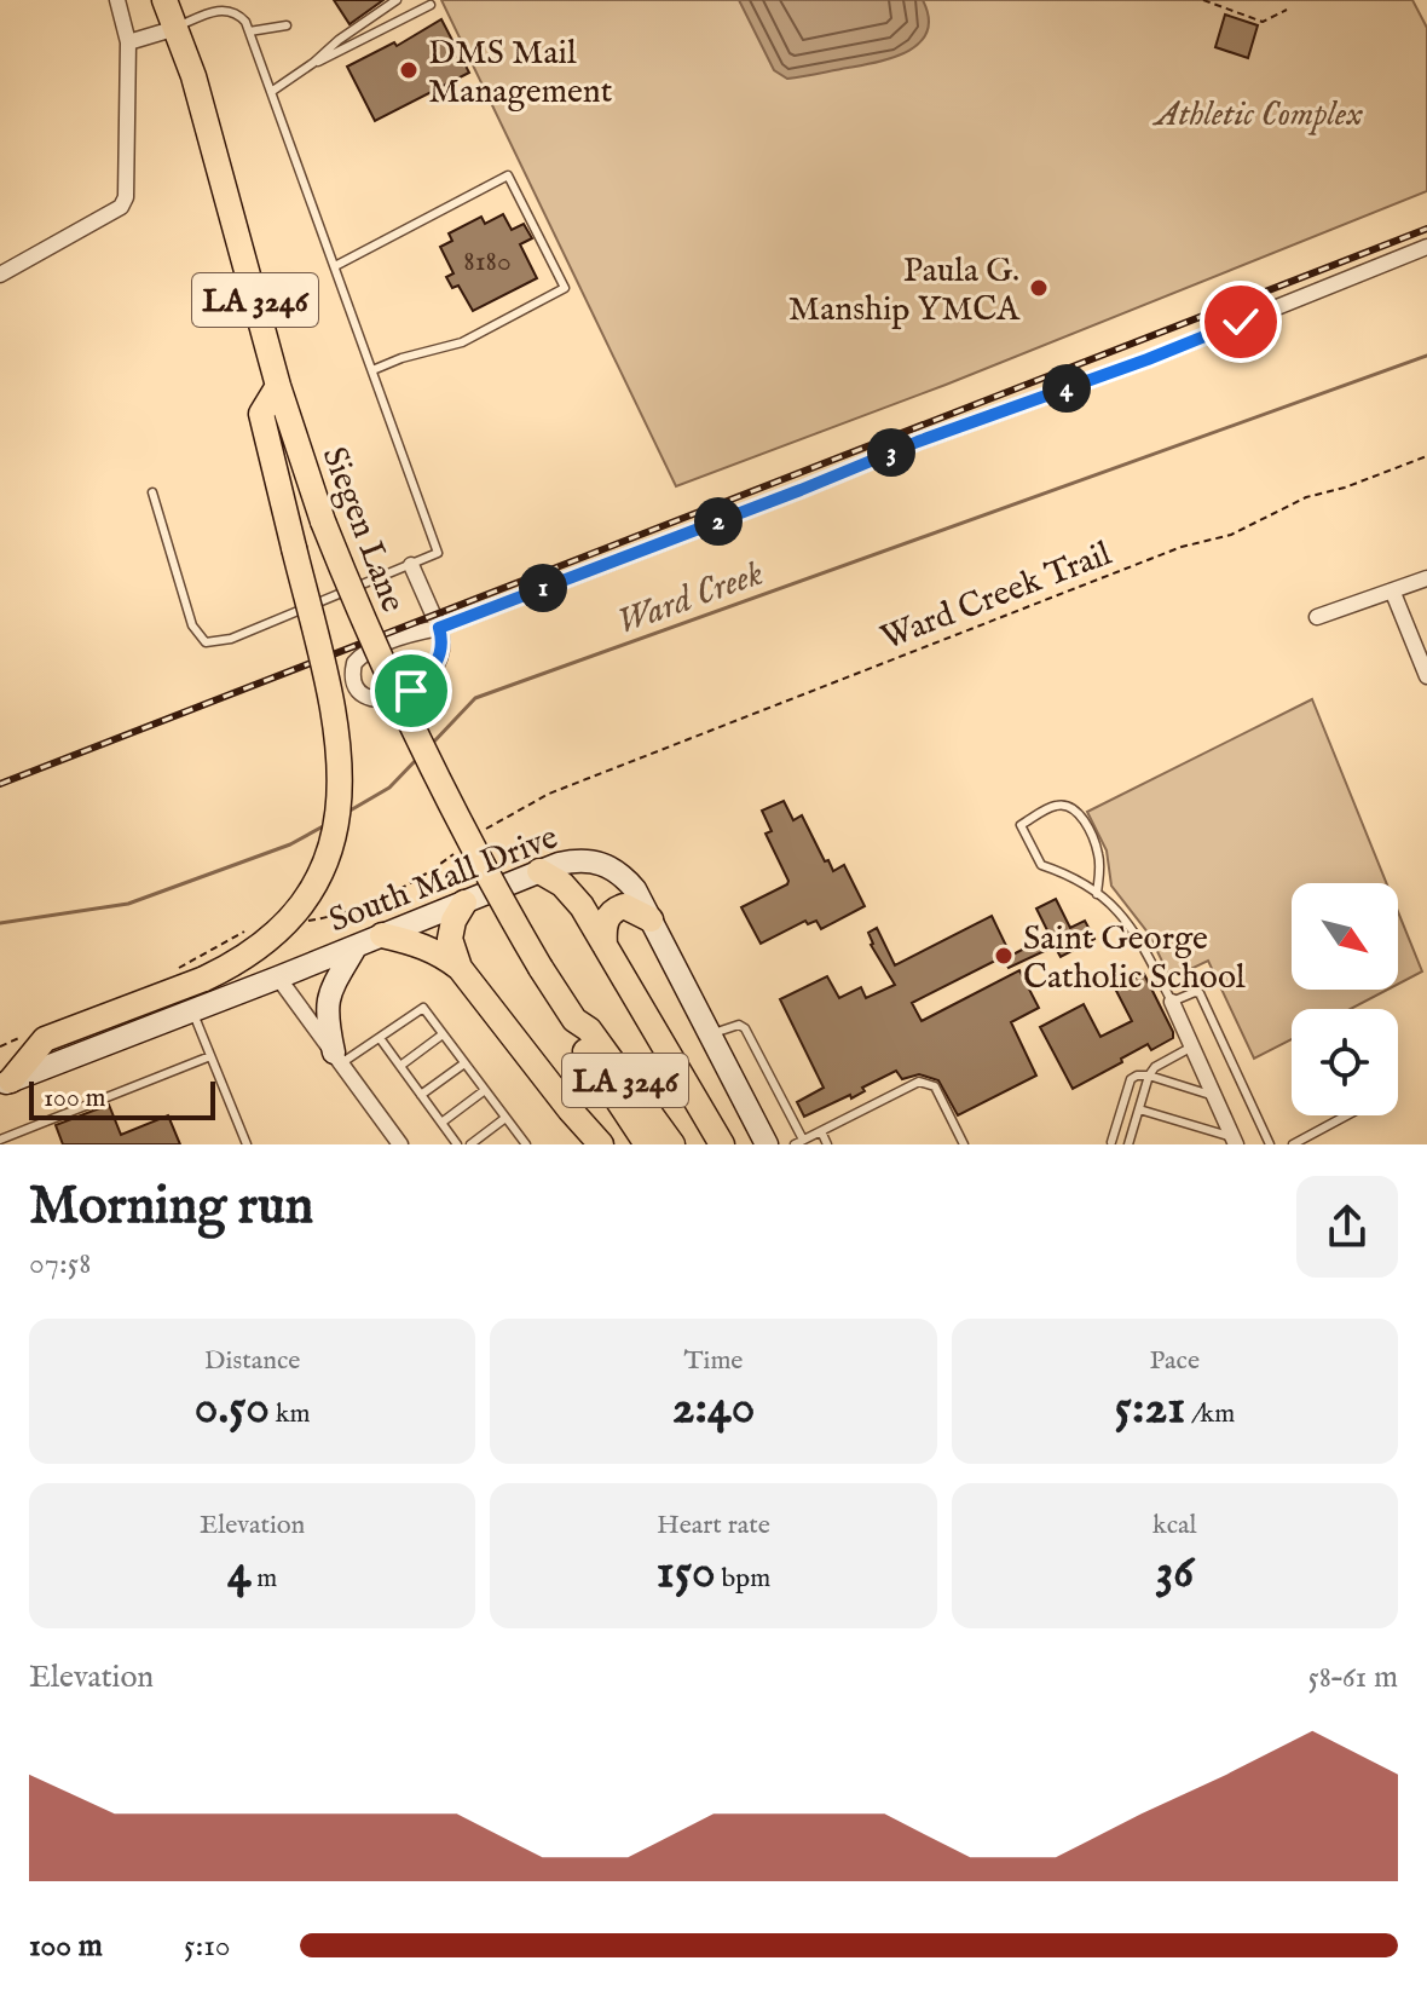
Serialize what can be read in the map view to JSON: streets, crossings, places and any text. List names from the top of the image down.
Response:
{
  "streets": {
    "main road": ["LA 3246", "Siegen Lane"],
    "street": ["South Mall Drive"],
    "path": ["Ward Creek Trail"]
  },
  "water": ["Ward Creek"],
  "parks": ["Athletic Complex"],
  "places": ["DMS Mail Management", "Paula G. Manship YMCA", "Saint George Catholic School"],
  "house_numbers": ["8180"],
  "scale_bar": "100 m",
  "north": "bottom right",
  "page": {
    "pins": [
      "4",
      "3",
      "2",
      "1"
    ],
    "scale": "100 m",
    "heading": ["Morning run", "07:58"],
    "stats": [
      ["Distance", "0.50 km"],
      ["Time", "2:40"],
      ["Pace", "5:21 /km"],
      ["Elevation", "4 m"],
      ["Heart rate", "150 bpm"],
      ["kcal", "36"]
    ],
    "chart": ["Elevation", "58–61 m"],
    "list": [
      {
        "name": "100 m",
        "note": "5:10"
      }
    ]
  }
}
